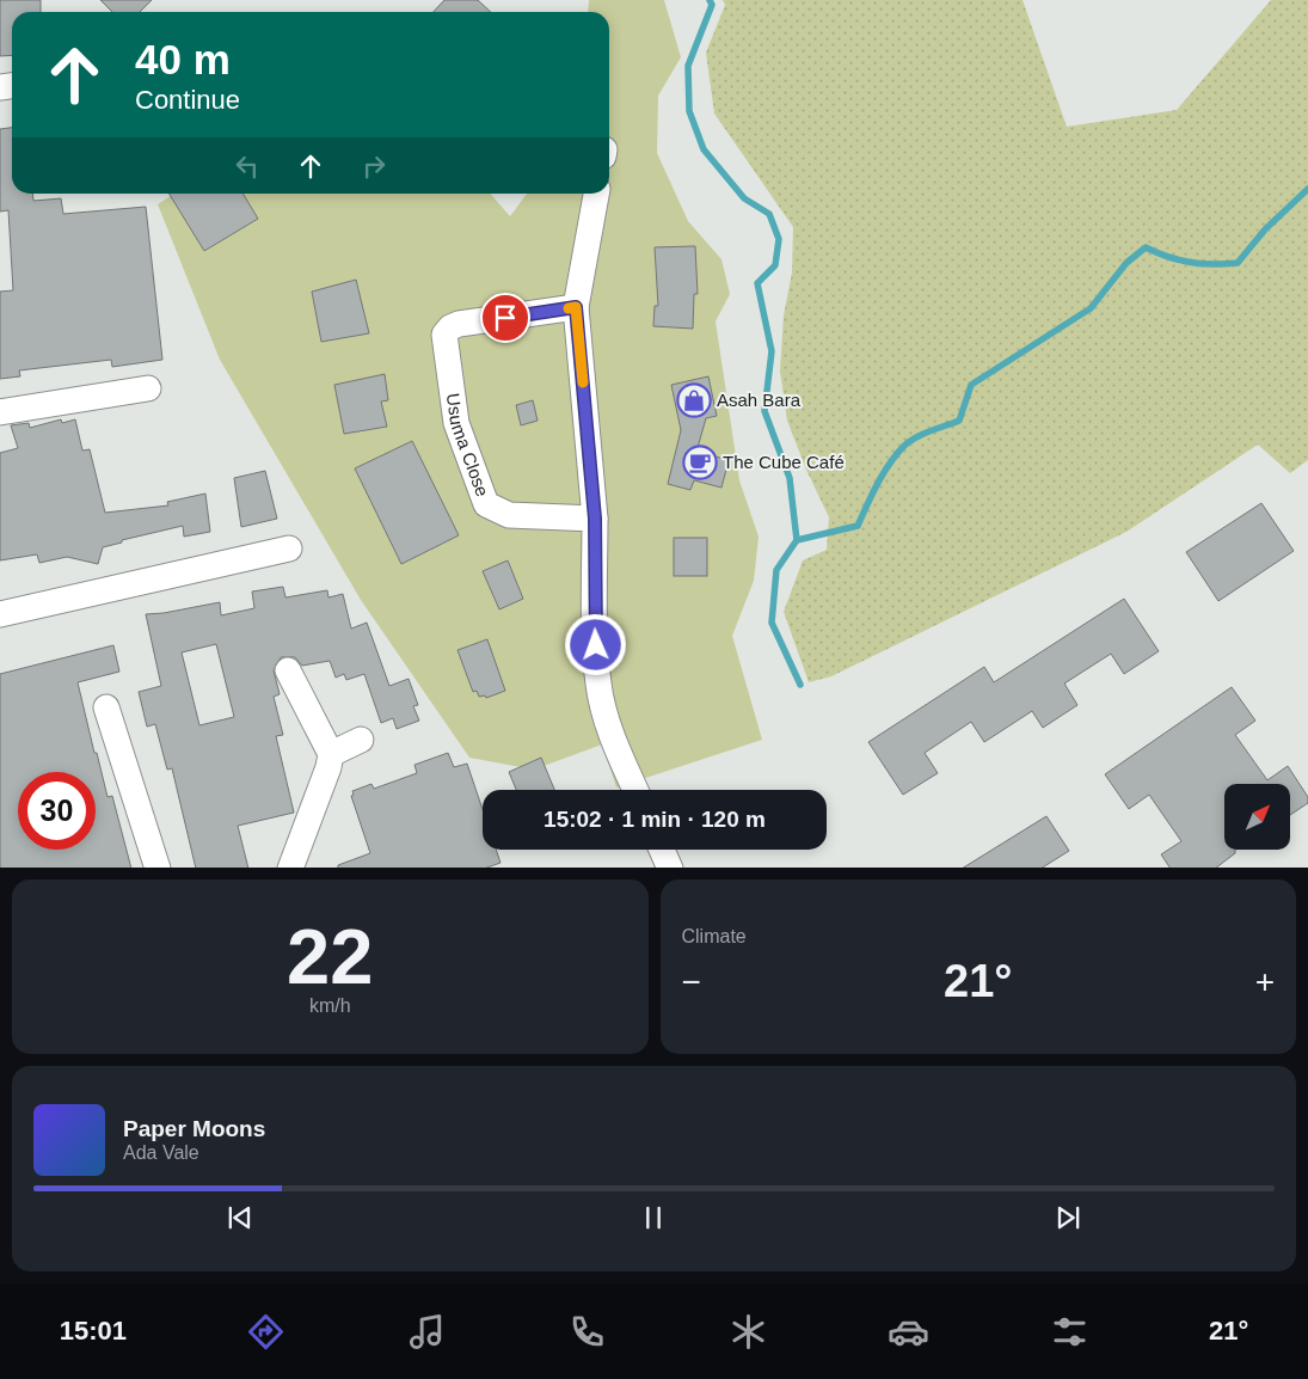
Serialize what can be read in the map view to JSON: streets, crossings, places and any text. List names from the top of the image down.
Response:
{
  "streets": {
    "street": ["Usuma Close"]
  },
  "places": {
    "shop": ["Asah Bara"],
    "cafe": ["The Cube Café"]
  },
  "north": "top right",
  "page": {
    "turn": ["40 m", "Continue"],
    "limit": "30",
    "trip": "15:02 · 1 min · 120 m",
    "tile": [
      ["22", "km/h"],
      "Climate"
    ],
    "heat": ["−", "21°", "+"],
    "song": ["Paper Moons", "Ada Vale"],
    "tabs": ["15:01", "21°"]
  }
}
